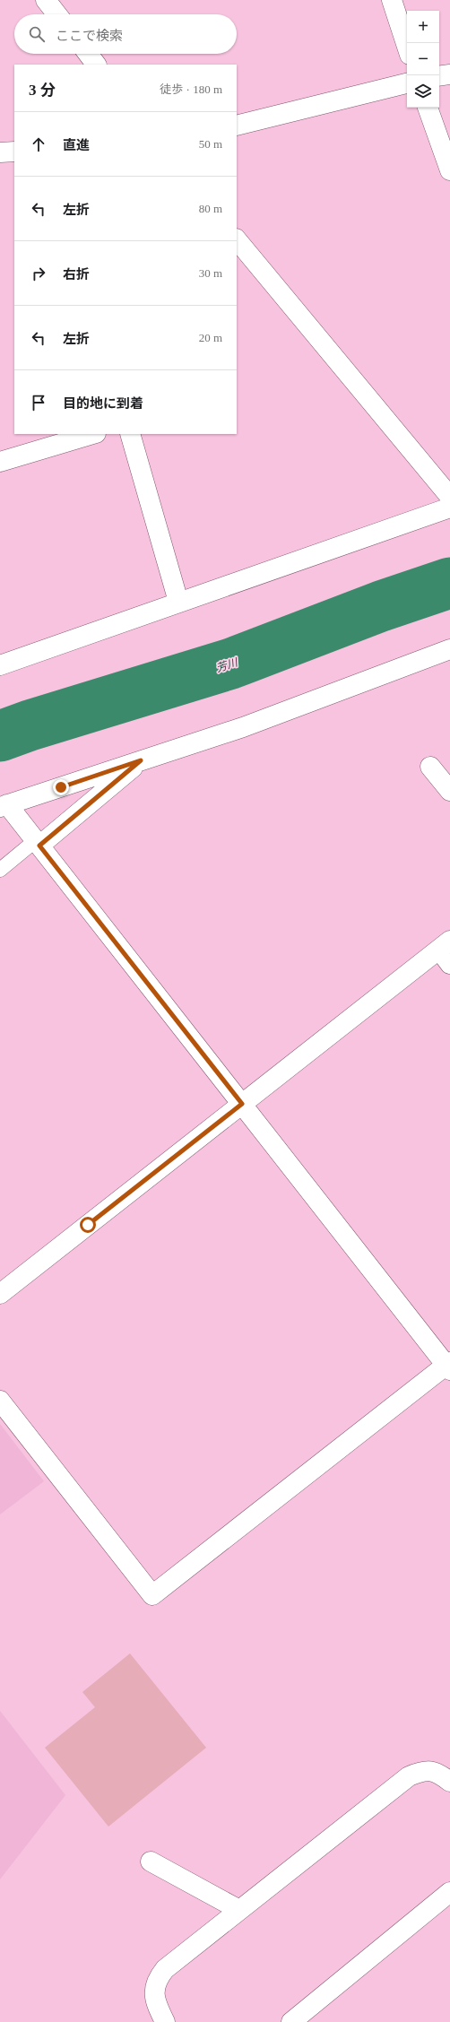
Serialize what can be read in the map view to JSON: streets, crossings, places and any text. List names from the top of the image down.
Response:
{
  "water": ["芳川"],
  "page": {
    "map_buttons": ["+", "−"],
    "search": "ここで検索",
    "heading": ["3 分", "徒歩 · 180 m"],
    "list": [
      ["直進", "50 m"],
      ["左折", "80 m"],
      ["右折", "30 m"],
      ["左折", "20 m"],
      "目的地に到着"
    ]
  }
}
